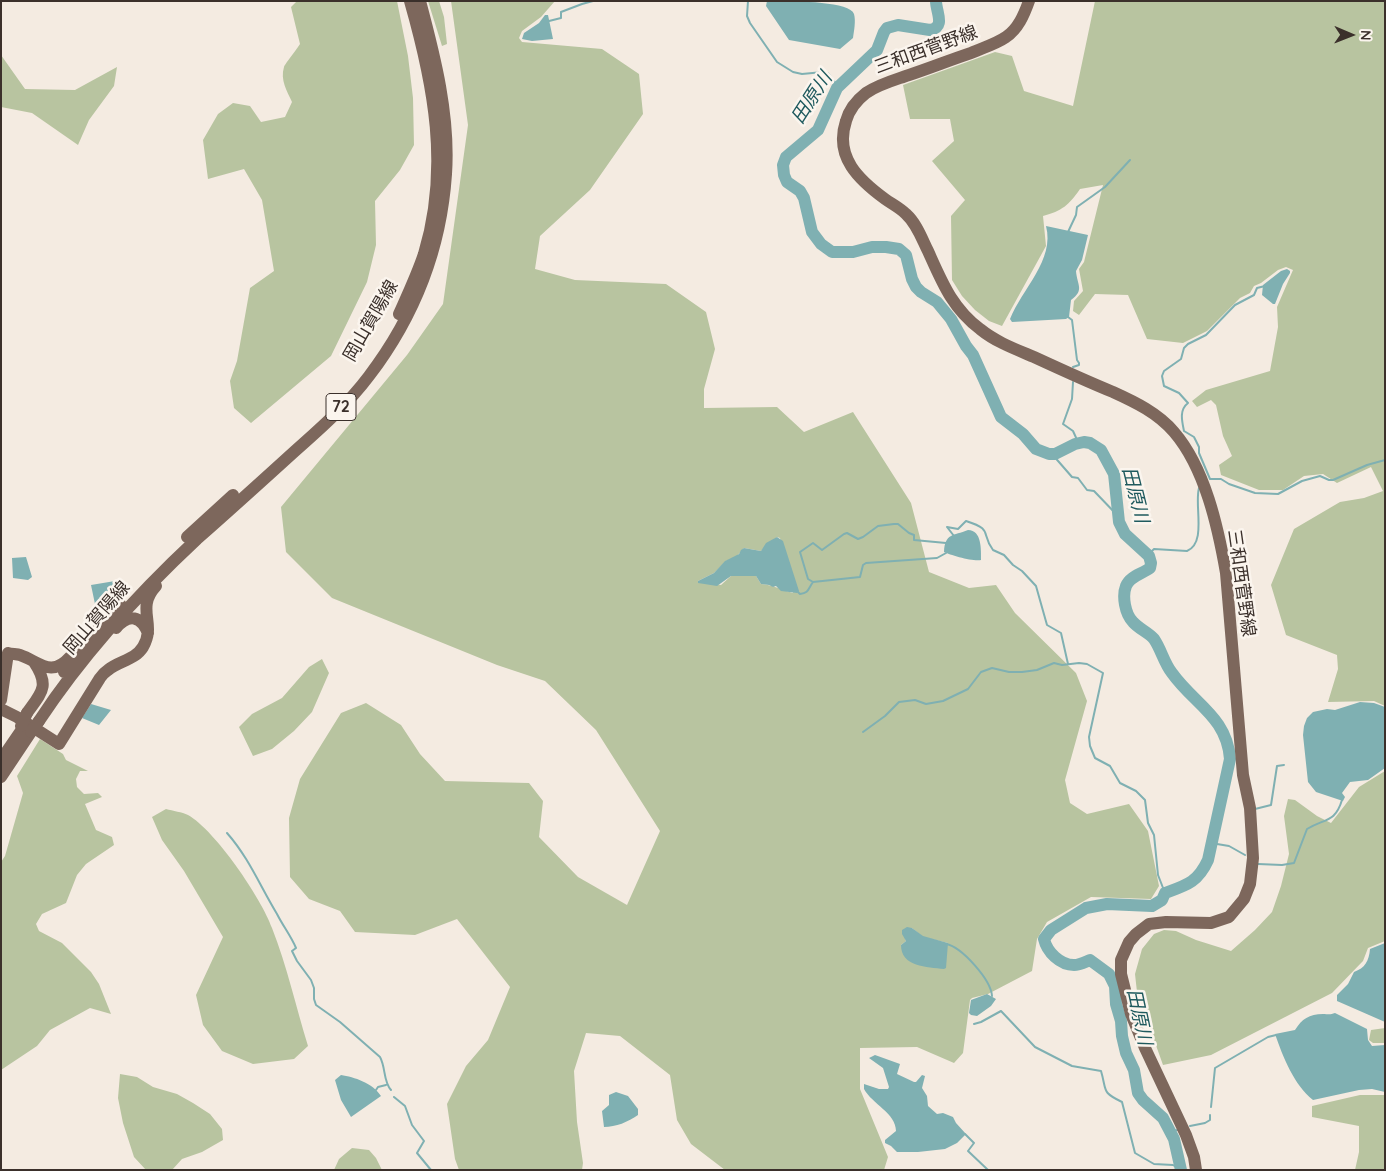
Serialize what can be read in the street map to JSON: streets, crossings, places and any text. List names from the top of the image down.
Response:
{
  "streets": {
    "main road": ["三和西菅野線", "岡山賀陽線", "72"]
  },
  "water": ["田原川"],
  "north": "right"
}
